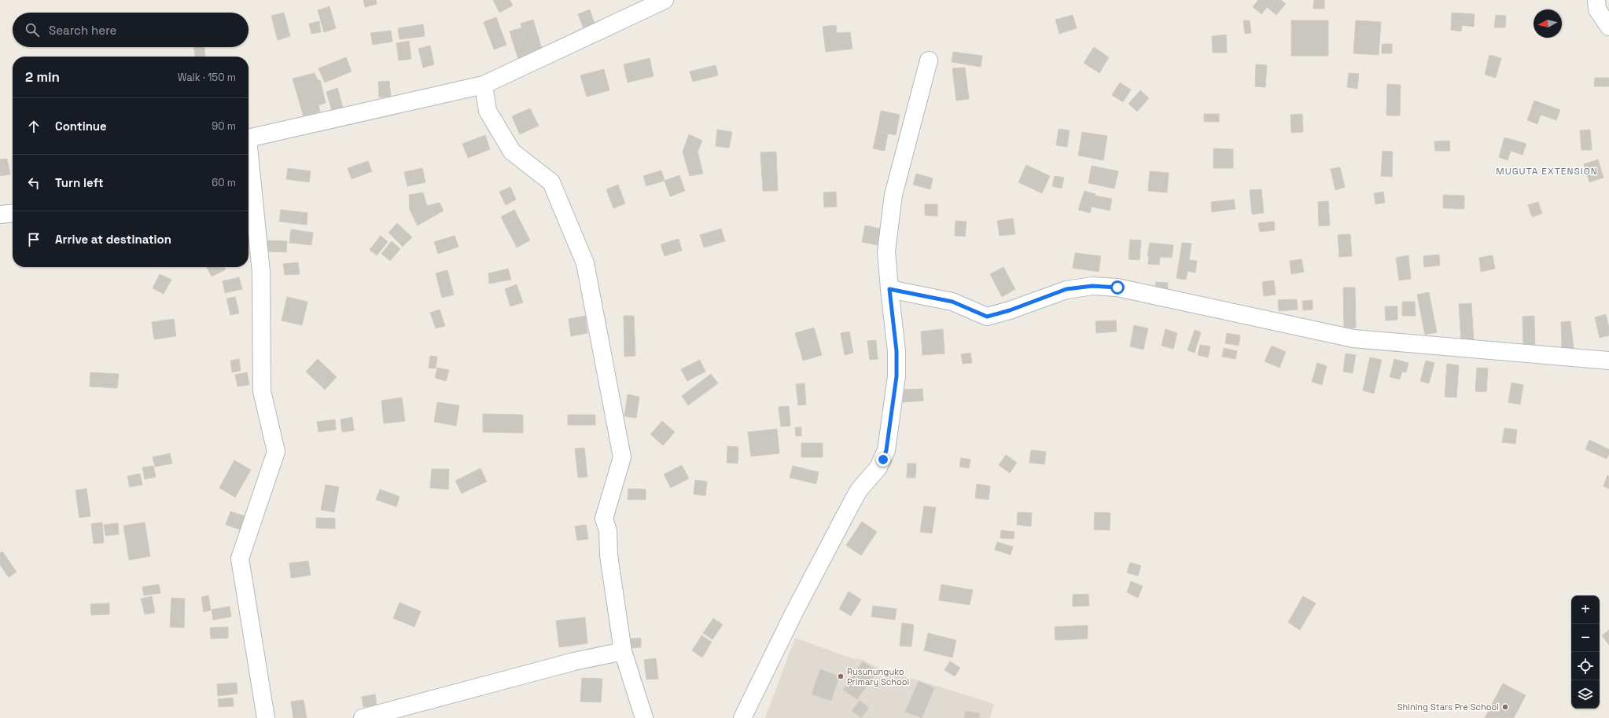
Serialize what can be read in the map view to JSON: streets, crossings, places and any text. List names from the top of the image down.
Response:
{
  "districts": ["MUGUTA EXTENSION"],
  "places": ["Rusununguko Primary School", "Shining Stars Pre School"],
  "north": "left",
  "page": {
    "search": "Search here",
    "heading": ["2 min", "Walk · 150 m"],
    "list": [
      ["Continue", "90 m"],
      ["Turn left", "60 m"],
      "Arrive at destination"
    ],
    "map_buttons": ["+", "−"]
  }
}
